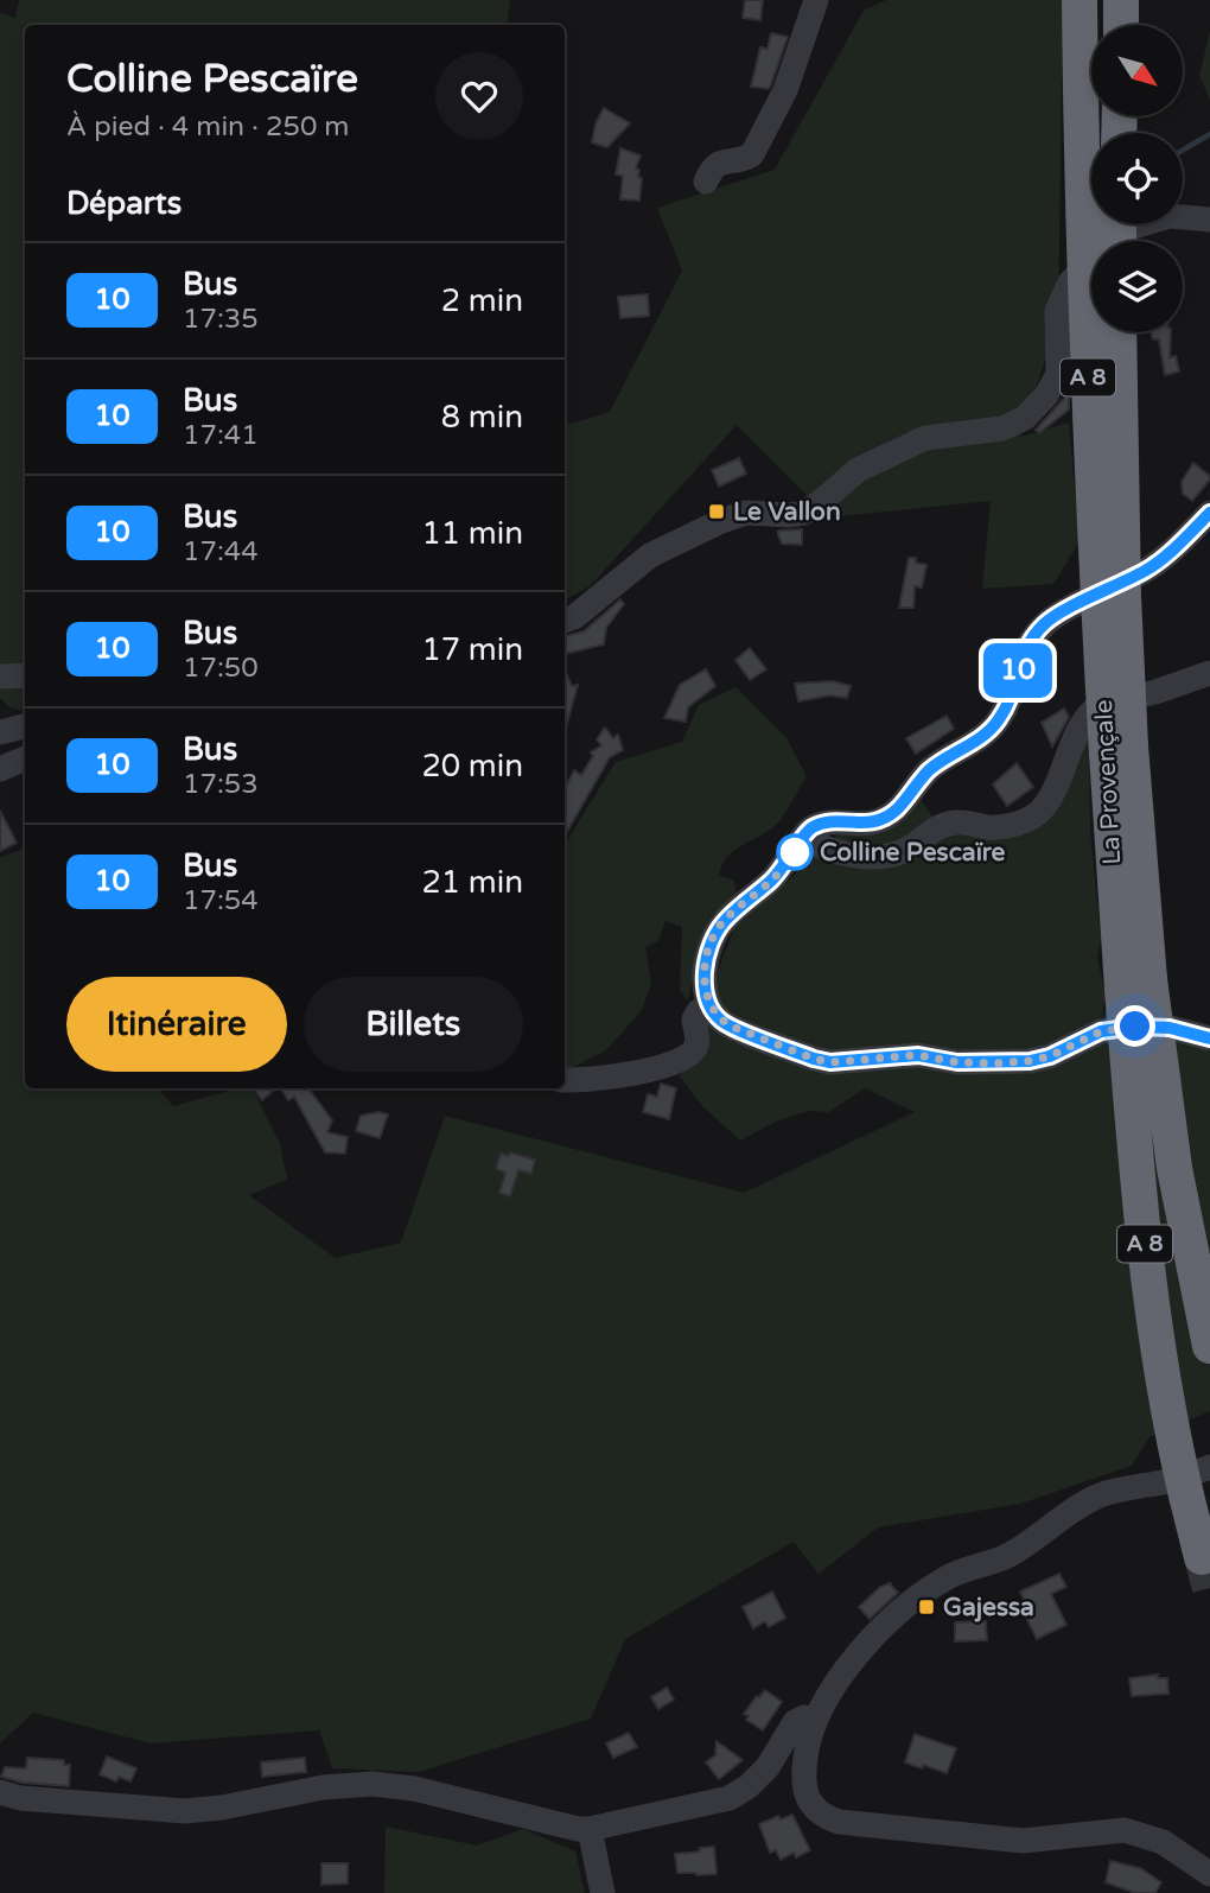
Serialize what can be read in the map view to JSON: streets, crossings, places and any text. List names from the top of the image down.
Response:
{
  "streets": {
    "highway": ["A 8", "La Provençale"]
  },
  "places": {
    "transit": ["Le Vallon", "Gajessa"],
    "other": ["Colline Pescaïre"]
  },
  "lines": ["bus line 10"],
  "north": "bottom right",
  "page": {
    "on_map": "10",
    "heading": [
      ["Colline Pescaïre", "À pied · 4 min · 250 m"],
      "Départs"
    ],
    "list": [
      {
        "mark": "10",
        "name": "Bus",
        "note": "17:35",
        "value": "2 min"
      },
      {
        "mark": "10",
        "name": "Bus",
        "note": "17:41",
        "value": "8 min"
      },
      {
        "mark": "10",
        "name": "Bus",
        "note": "17:44",
        "value": "11 min"
      },
      {
        "mark": "10",
        "name": "Bus",
        "note": "17:50",
        "value": "17 min"
      },
      {
        "mark": "10",
        "name": "Bus",
        "note": "17:53",
        "value": "20 min"
      },
      {
        "mark": "10",
        "name": "Bus",
        "note": "17:54",
        "value": "21 min"
      }
    ],
    "buttons": ["Itinéraire", "Billets"]
  }
}
